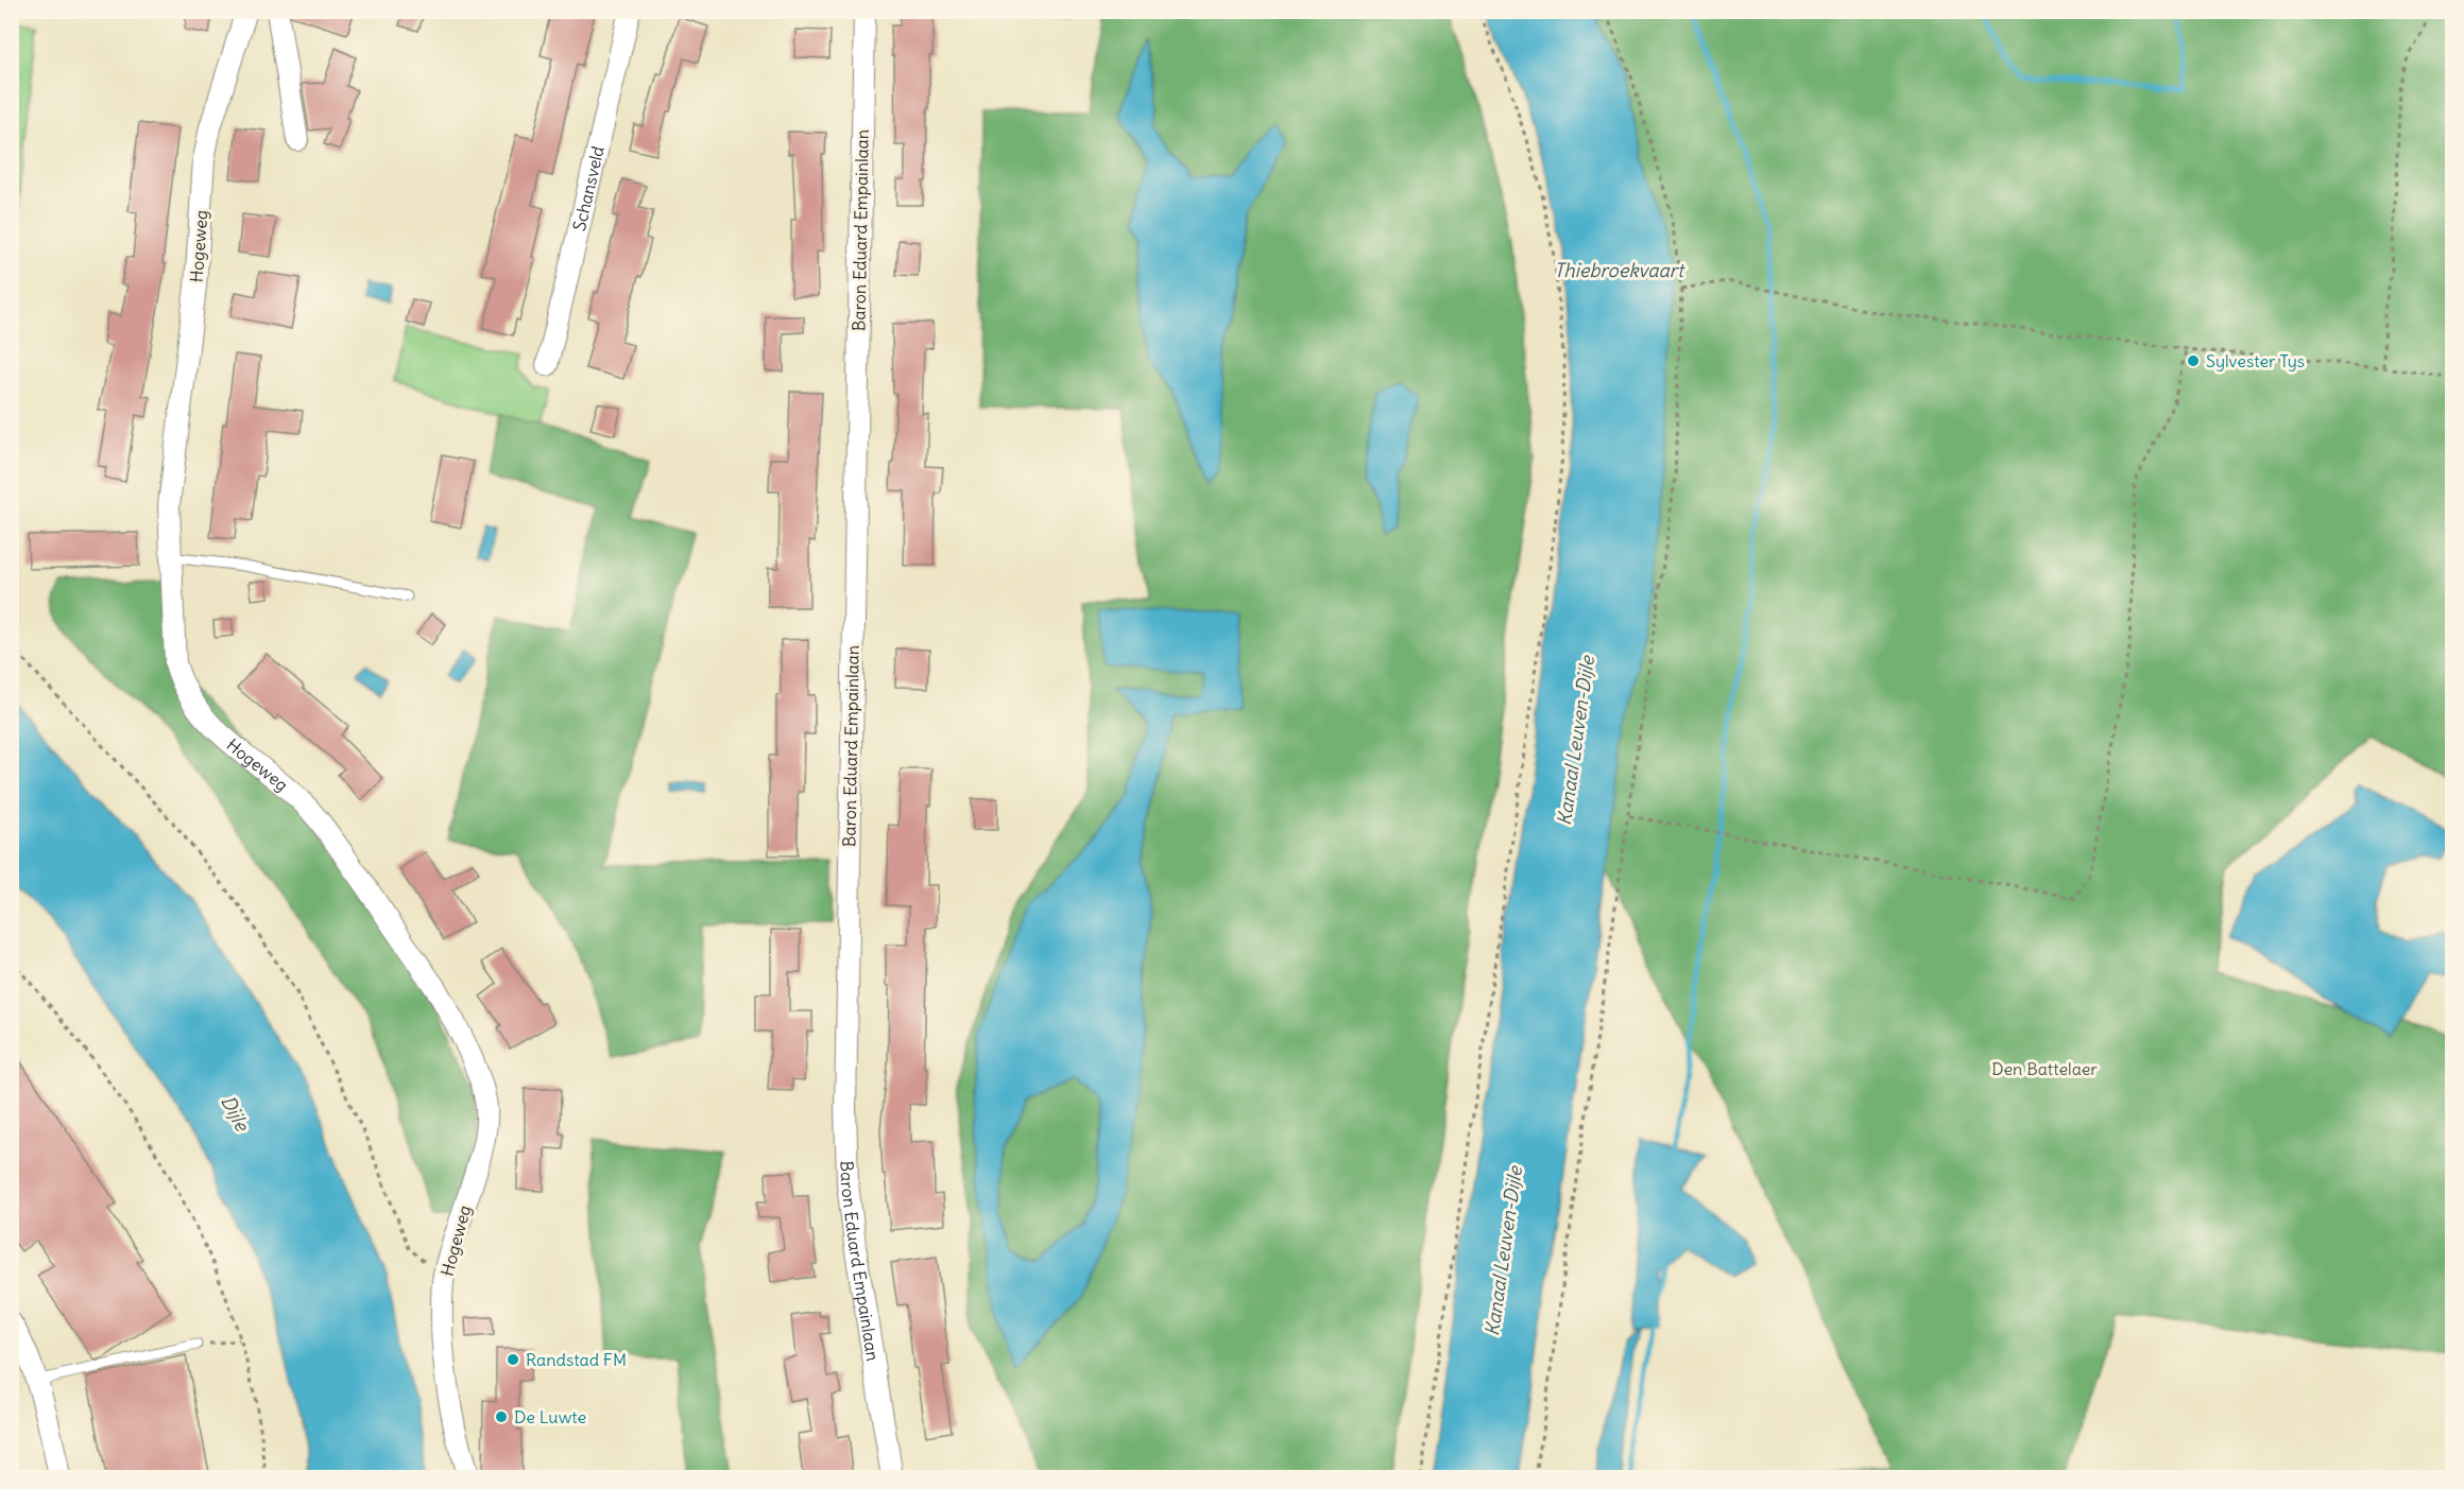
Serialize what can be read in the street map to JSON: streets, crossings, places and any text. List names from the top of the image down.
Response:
{
  "streets": {
    "street": ["Schansveld", "Baron Eduard Empainlaan", "Hogeweg"]
  },
  "water": ["Thiebroekvaart", "Kanaal Leuven-Dijle", "Dijle"],
  "parks": ["Den Battelaer"],
  "places": ["Sylvester Tys", "Randstad FM", "De Luwte"]
}
